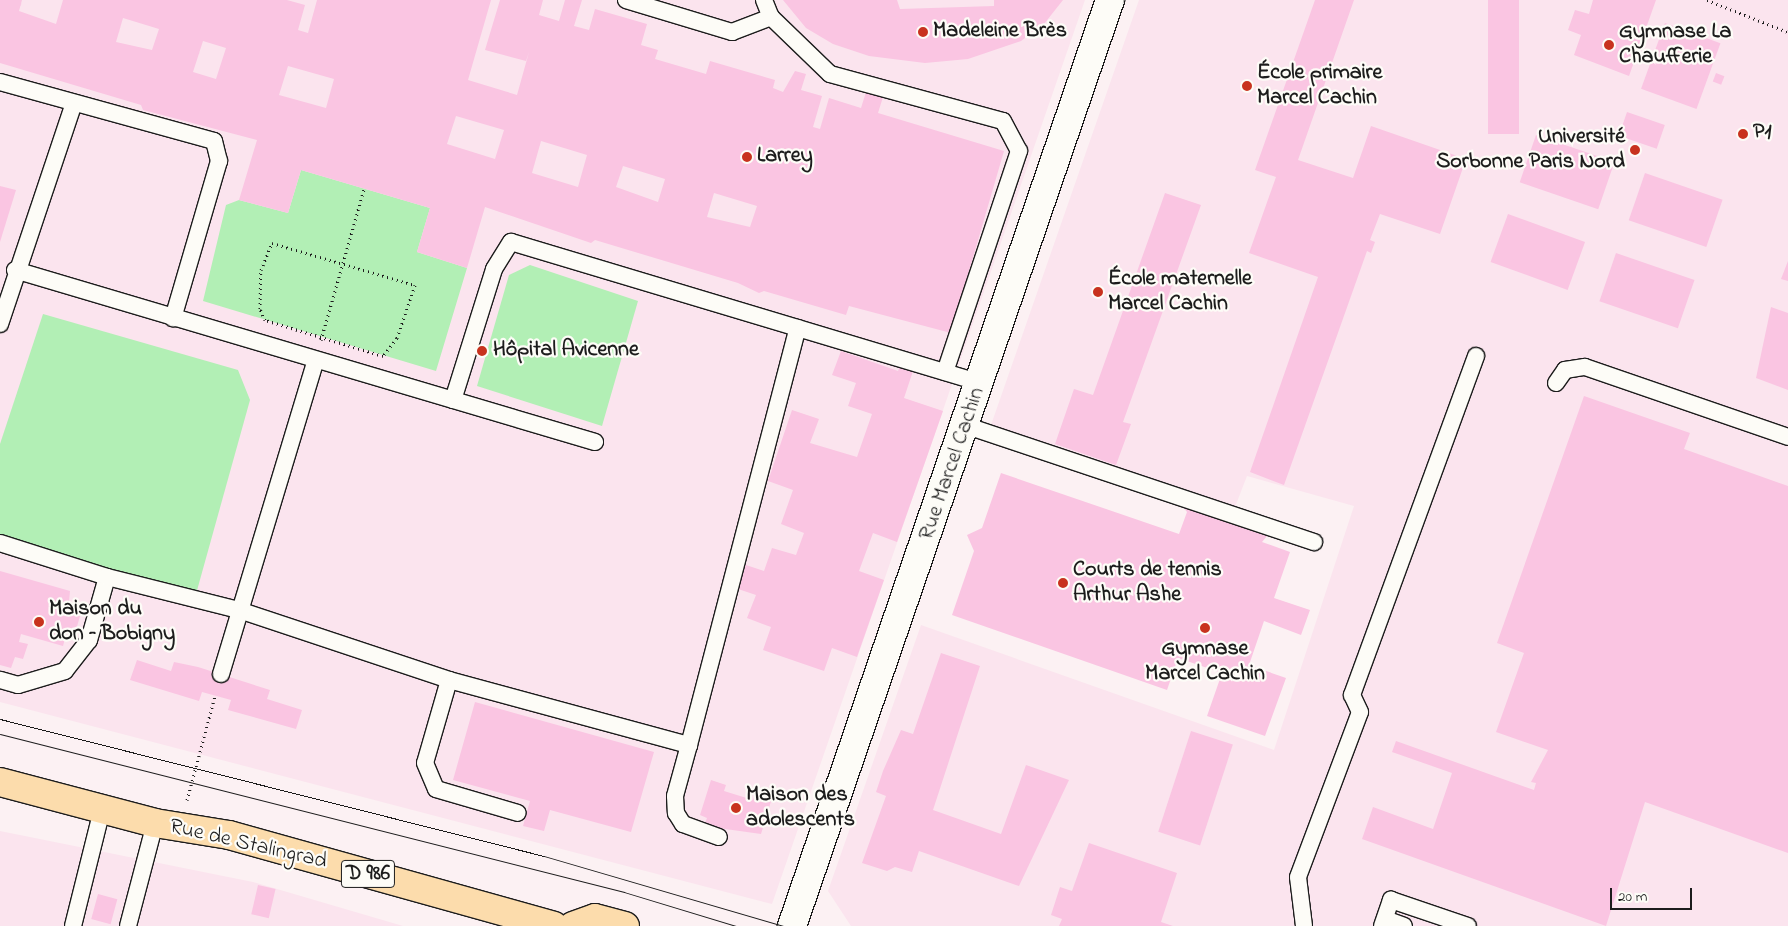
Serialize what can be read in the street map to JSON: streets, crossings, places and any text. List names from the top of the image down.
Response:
{
  "streets": {
    "main road": ["Rue de Stalingrad", "D 986"],
    "street": ["Rue Marcel Cachin"]
  },
  "places": [
    "Madeleine Brès",
    "Gymnase La Chaufferie",
    "École primaire Marcel Cachin",
    "P1",
    "Université Sorbonne Paris Nord",
    "Larrey",
    "École maternelle Marcel Cachin",
    "Hôpital Avicenne",
    "Courts de tennis Arthur Ashe",
    "Maison du don – Bobigny",
    "Gymnase Marcel Cachin",
    "Maison des adolescents"
  ],
  "scale_bar": "20 m"
}
